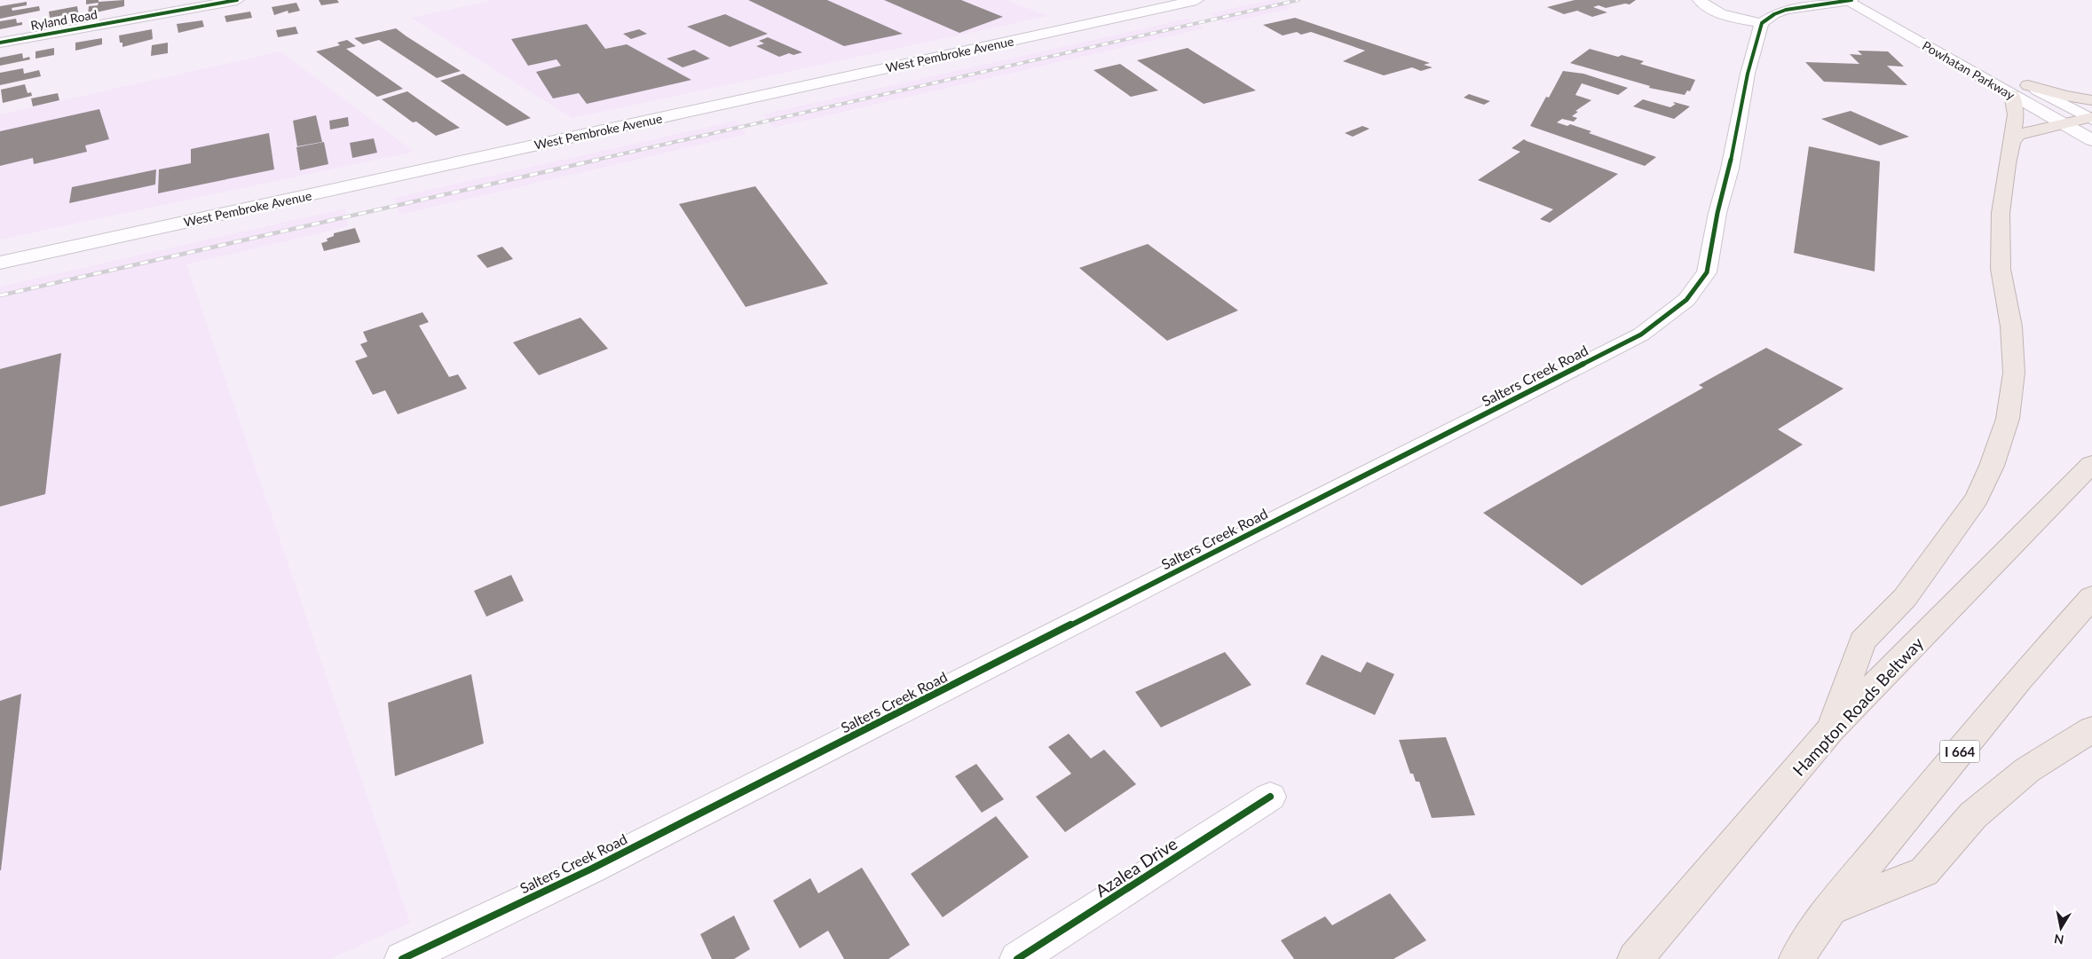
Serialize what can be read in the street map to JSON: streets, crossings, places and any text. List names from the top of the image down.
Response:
{
  "streets": {
    "highway": ["Hampton Roads Beltway", "I 664"],
    "street": [
      "Ryland Road",
      "West Pembroke Avenue",
      "Powhatan Parkway",
      "Salters Creek Road",
      "Azalea Drive"
    ]
  },
  "north": "bottom"
}
